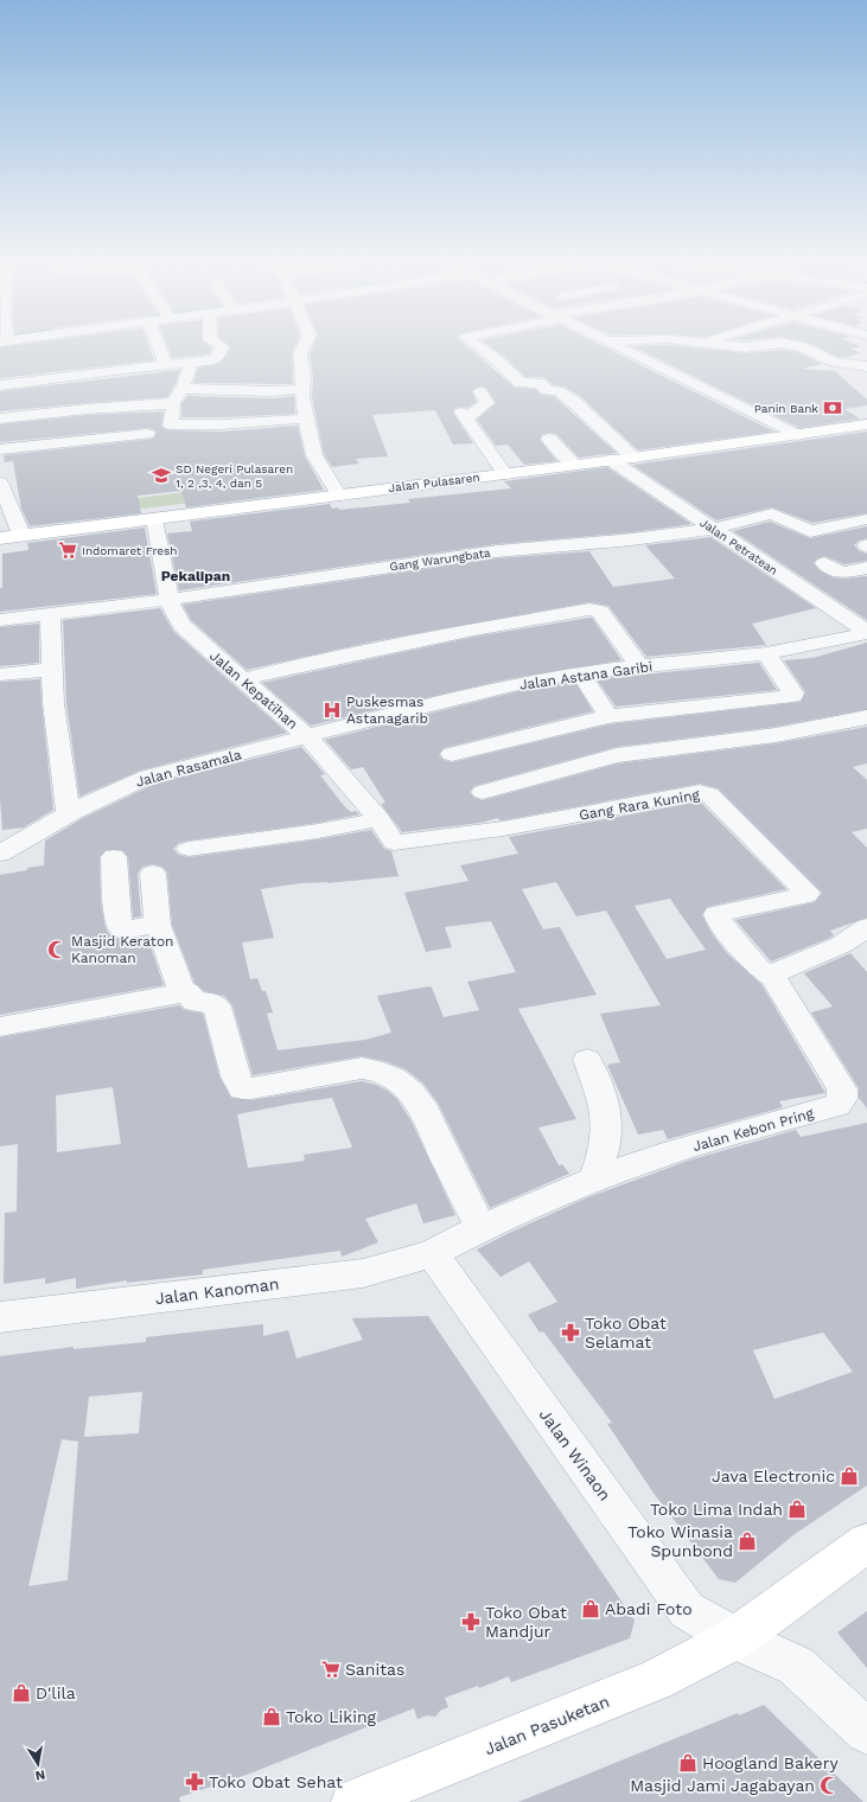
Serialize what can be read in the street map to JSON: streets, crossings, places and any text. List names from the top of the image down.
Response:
{
  "streets": {
    "main road": ["Jalan Pulasaren", "Jalan Pasuketan"],
    "street": [
      "Jalan Petratean",
      "Gang Warungbata",
      "Jalan Astana Garibi",
      "Jalan Kepatihan",
      "Jalan Rasamala",
      "Gang Rara Kuning",
      "Jalan Kebon Pring",
      "Jalan Kanoman",
      "Jalan Winaon"
    ]
  },
  "crossings": [
    ["Jalan Pulasaren", "Jalan Petratean"],
    ["Jalan Pulasaren", "Jalan Kepatihan"],
    ["Jalan Petratean", "Gang Warungbata"],
    ["Jalan Petratean", "Jalan Astana Garibi"],
    ["Gang Warungbata", "Jalan Kepatihan"],
    ["Jalan Astana Garibi", "Jalan Kepatihan"],
    ["Jalan Astana Garibi", "Jalan Rasamala"],
    ["Jalan Kepatihan", "Jalan Rasamala"],
    ["Jalan Kepatihan", "Gang Rara Kuning"],
    ["Gang Rara Kuning", "Jalan Kebon Pring"],
    ["Jalan Kebon Pring", "Jalan Kanoman"],
    ["Jalan Kebon Pring", "Jalan Winaon"],
    ["Jalan Kanoman", "Jalan Winaon"],
    ["Jalan Winaon", "Jalan Pasuketan"]
  ],
  "districts": ["Pekalipan"],
  "places": {
    "bank": ["Panin Bank"],
    "school or university": ["SD Negeri Pulasaren 1, 2 ,3, 4, dan 5"],
    "supermarket": ["Indomaret Fresh", "Sanitas"],
    "hospital": ["Puskesmas Astanagarib"],
    "mosque": ["Masjid Keraton Kanoman", "Masjid Jami Jagabayan"],
    "pharmacy": ["Toko Obat Selamat", "Toko Obat Mandjur", "Toko Obat Sehat"],
    "shop": [
      "Java Electronic",
      "Toko Lima Indah",
      "Toko Winasia Spunbond",
      "Abadi Foto",
      "D'lila",
      "Toko Liking",
      "Hoogland Bakery"
    ]
  },
  "north": "bottom"
}
